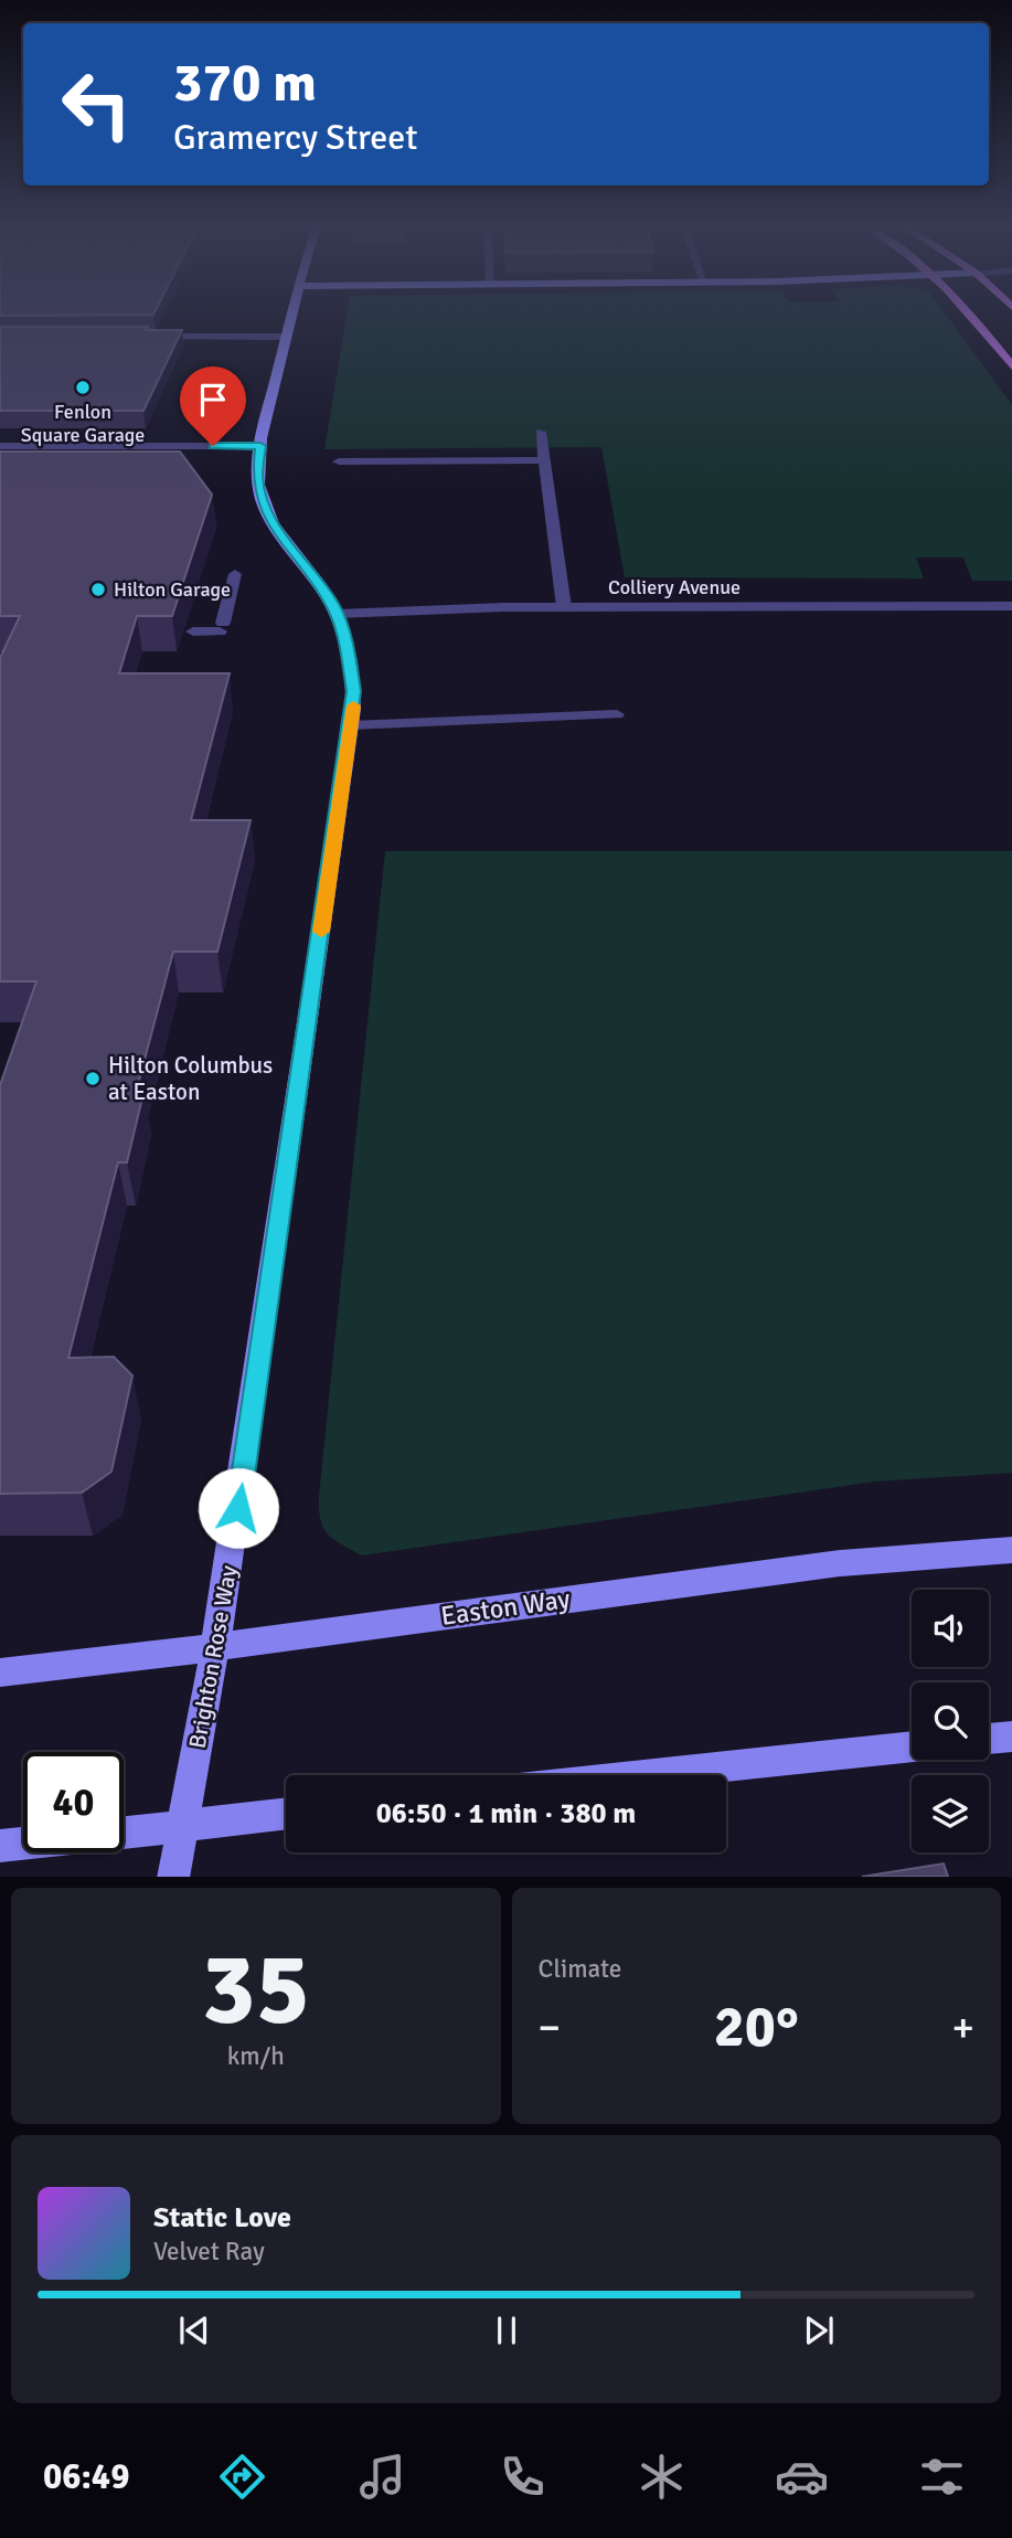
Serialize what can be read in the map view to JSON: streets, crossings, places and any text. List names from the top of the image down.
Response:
{
  "streets": {
    "street": ["Colliery Avenue", "Easton Way", "Brighton Rose Way"]
  },
  "crossings": [
    ["Colliery Avenue", "Brighton Rose Way"],
    ["Easton Way", "Brighton Rose Way"]
  ],
  "places": ["Fenlon Square Garage", "Hilton Garage", "Hilton Columbus at Easton"],
  "page": {
    "turn": ["370 m", "Gramercy Street"],
    "limit": "40",
    "trip": "06:50 · 1 min · 380 m",
    "tile": [
      ["35", "km/h"],
      "Climate"
    ],
    "heat": ["−", "20°", "+"],
    "song": ["Static Love", "Velvet Ray"],
    "tabs": "06:49"
  }
}
